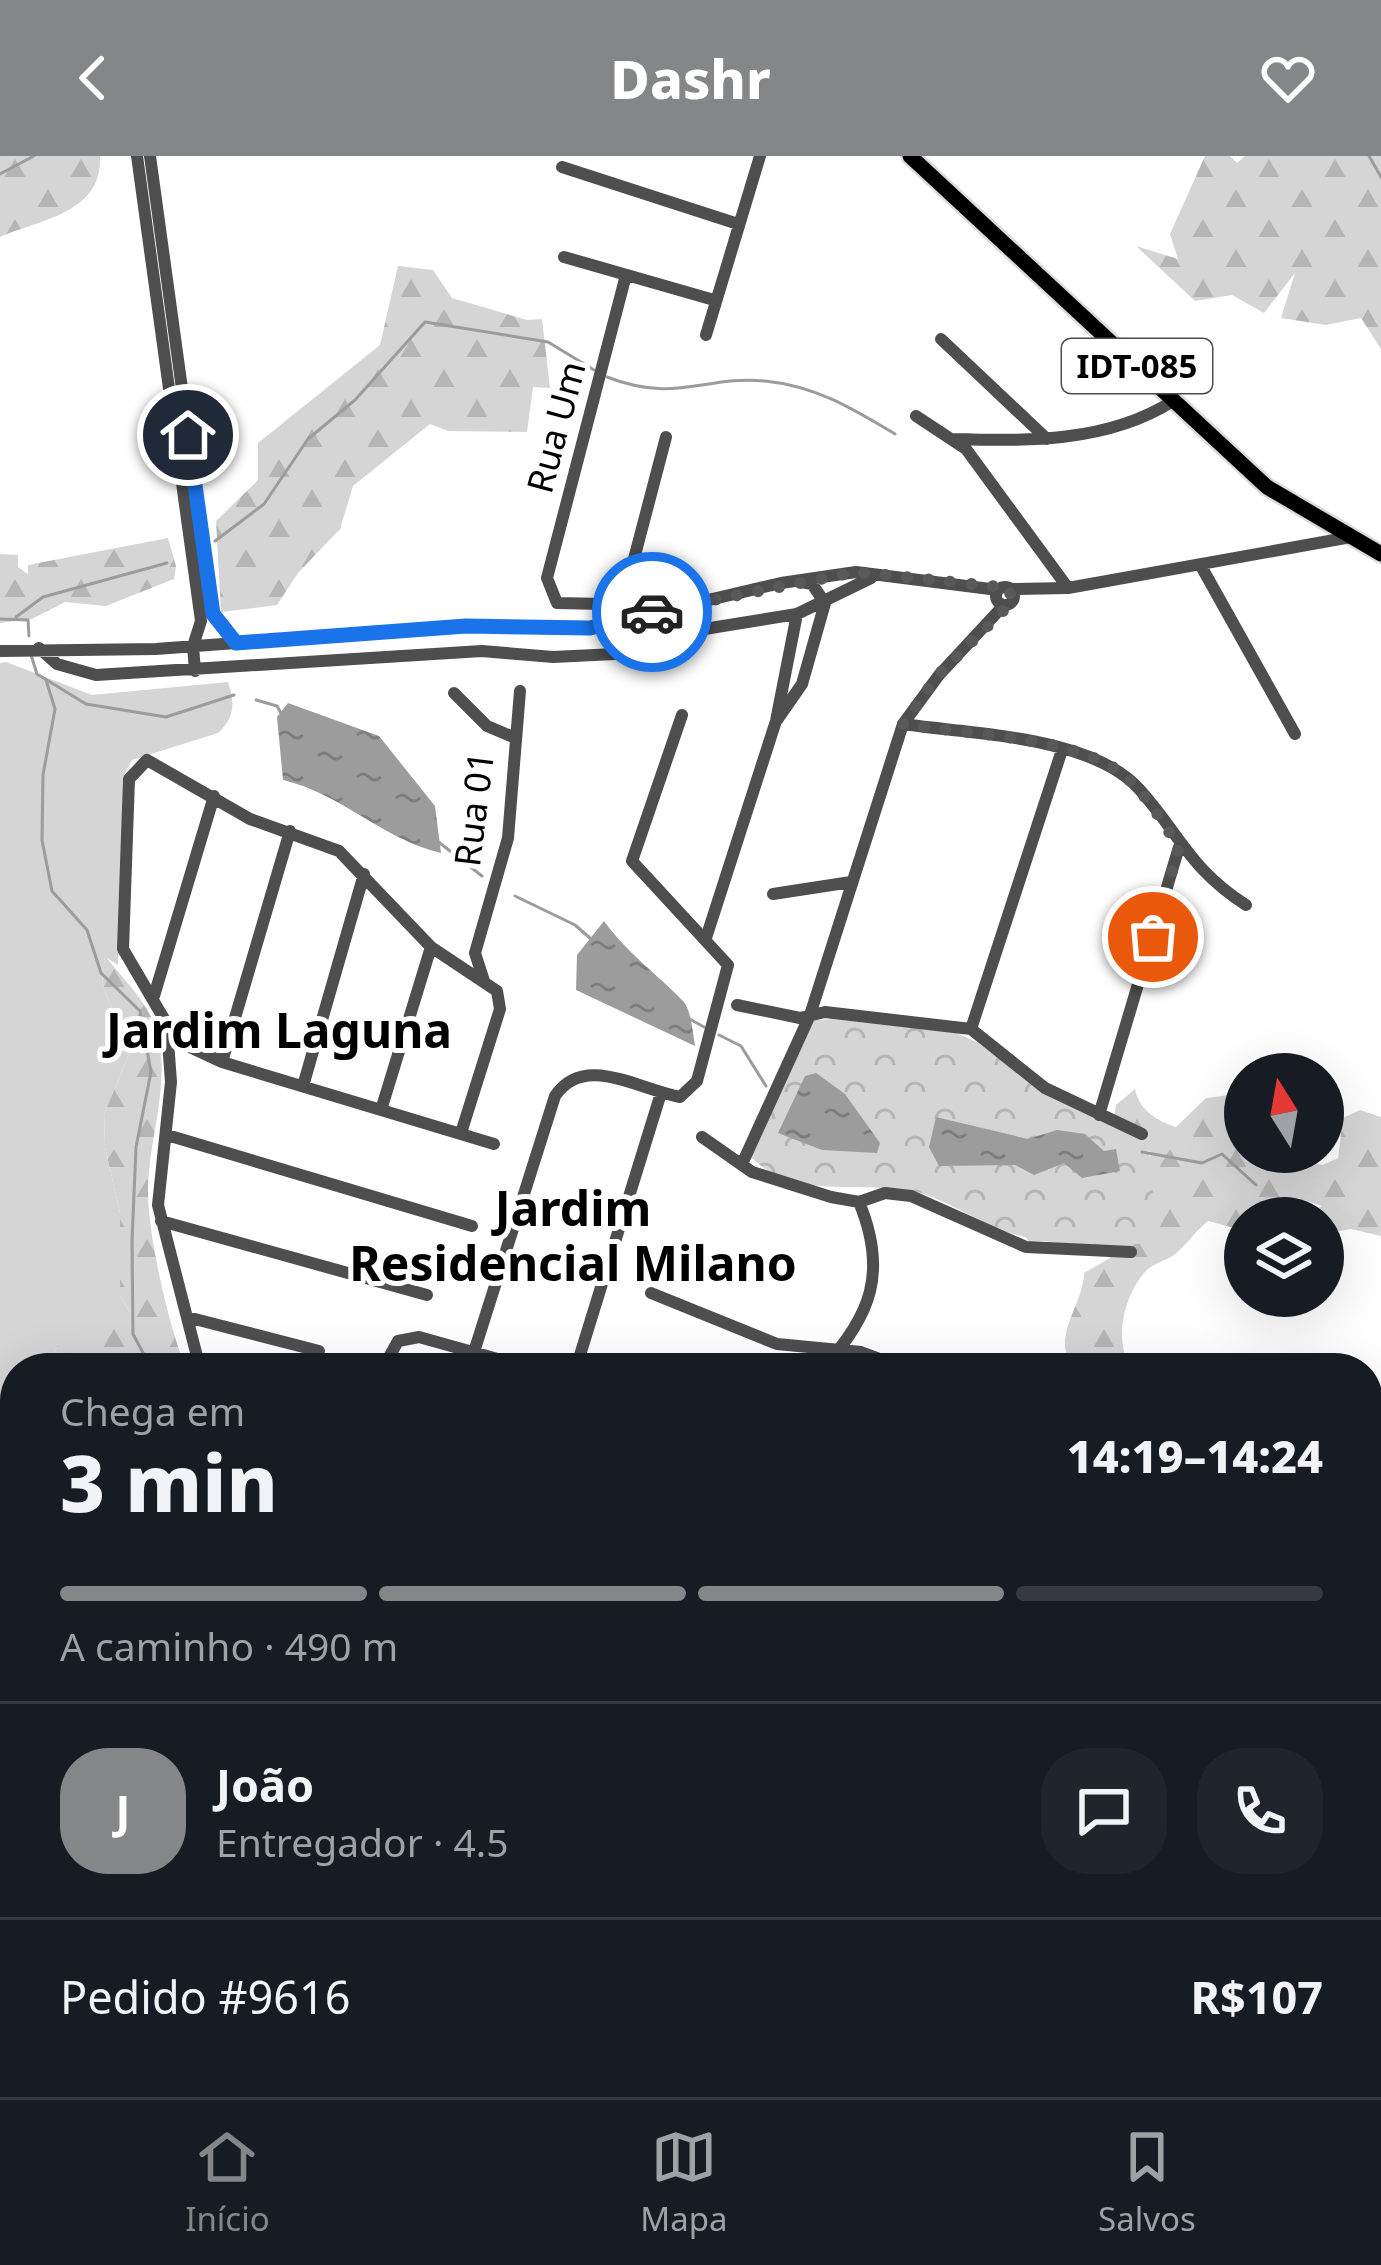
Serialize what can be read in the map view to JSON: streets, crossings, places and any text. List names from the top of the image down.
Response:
{
  "streets": {
    "main road": ["IDT-085"],
    "street": ["Rua Um", "Rua 01"]
  },
  "districts": ["Jardim Laguna", "Jardim Residencial Milano"],
  "north": "top",
  "page": {
    "header": "Dashr",
    "heading": ["3 min", "Chega em", "14:19–14:24"],
    "panel": [
      "João",
      "Entregador · 4.5",
      "Pedido #9616",
      "R$107"
    ],
    "bar": "A caminho · 490 m",
    "round": "J",
    "tabs": ["Início", "Mapa", "Salvos"]
  }
}
